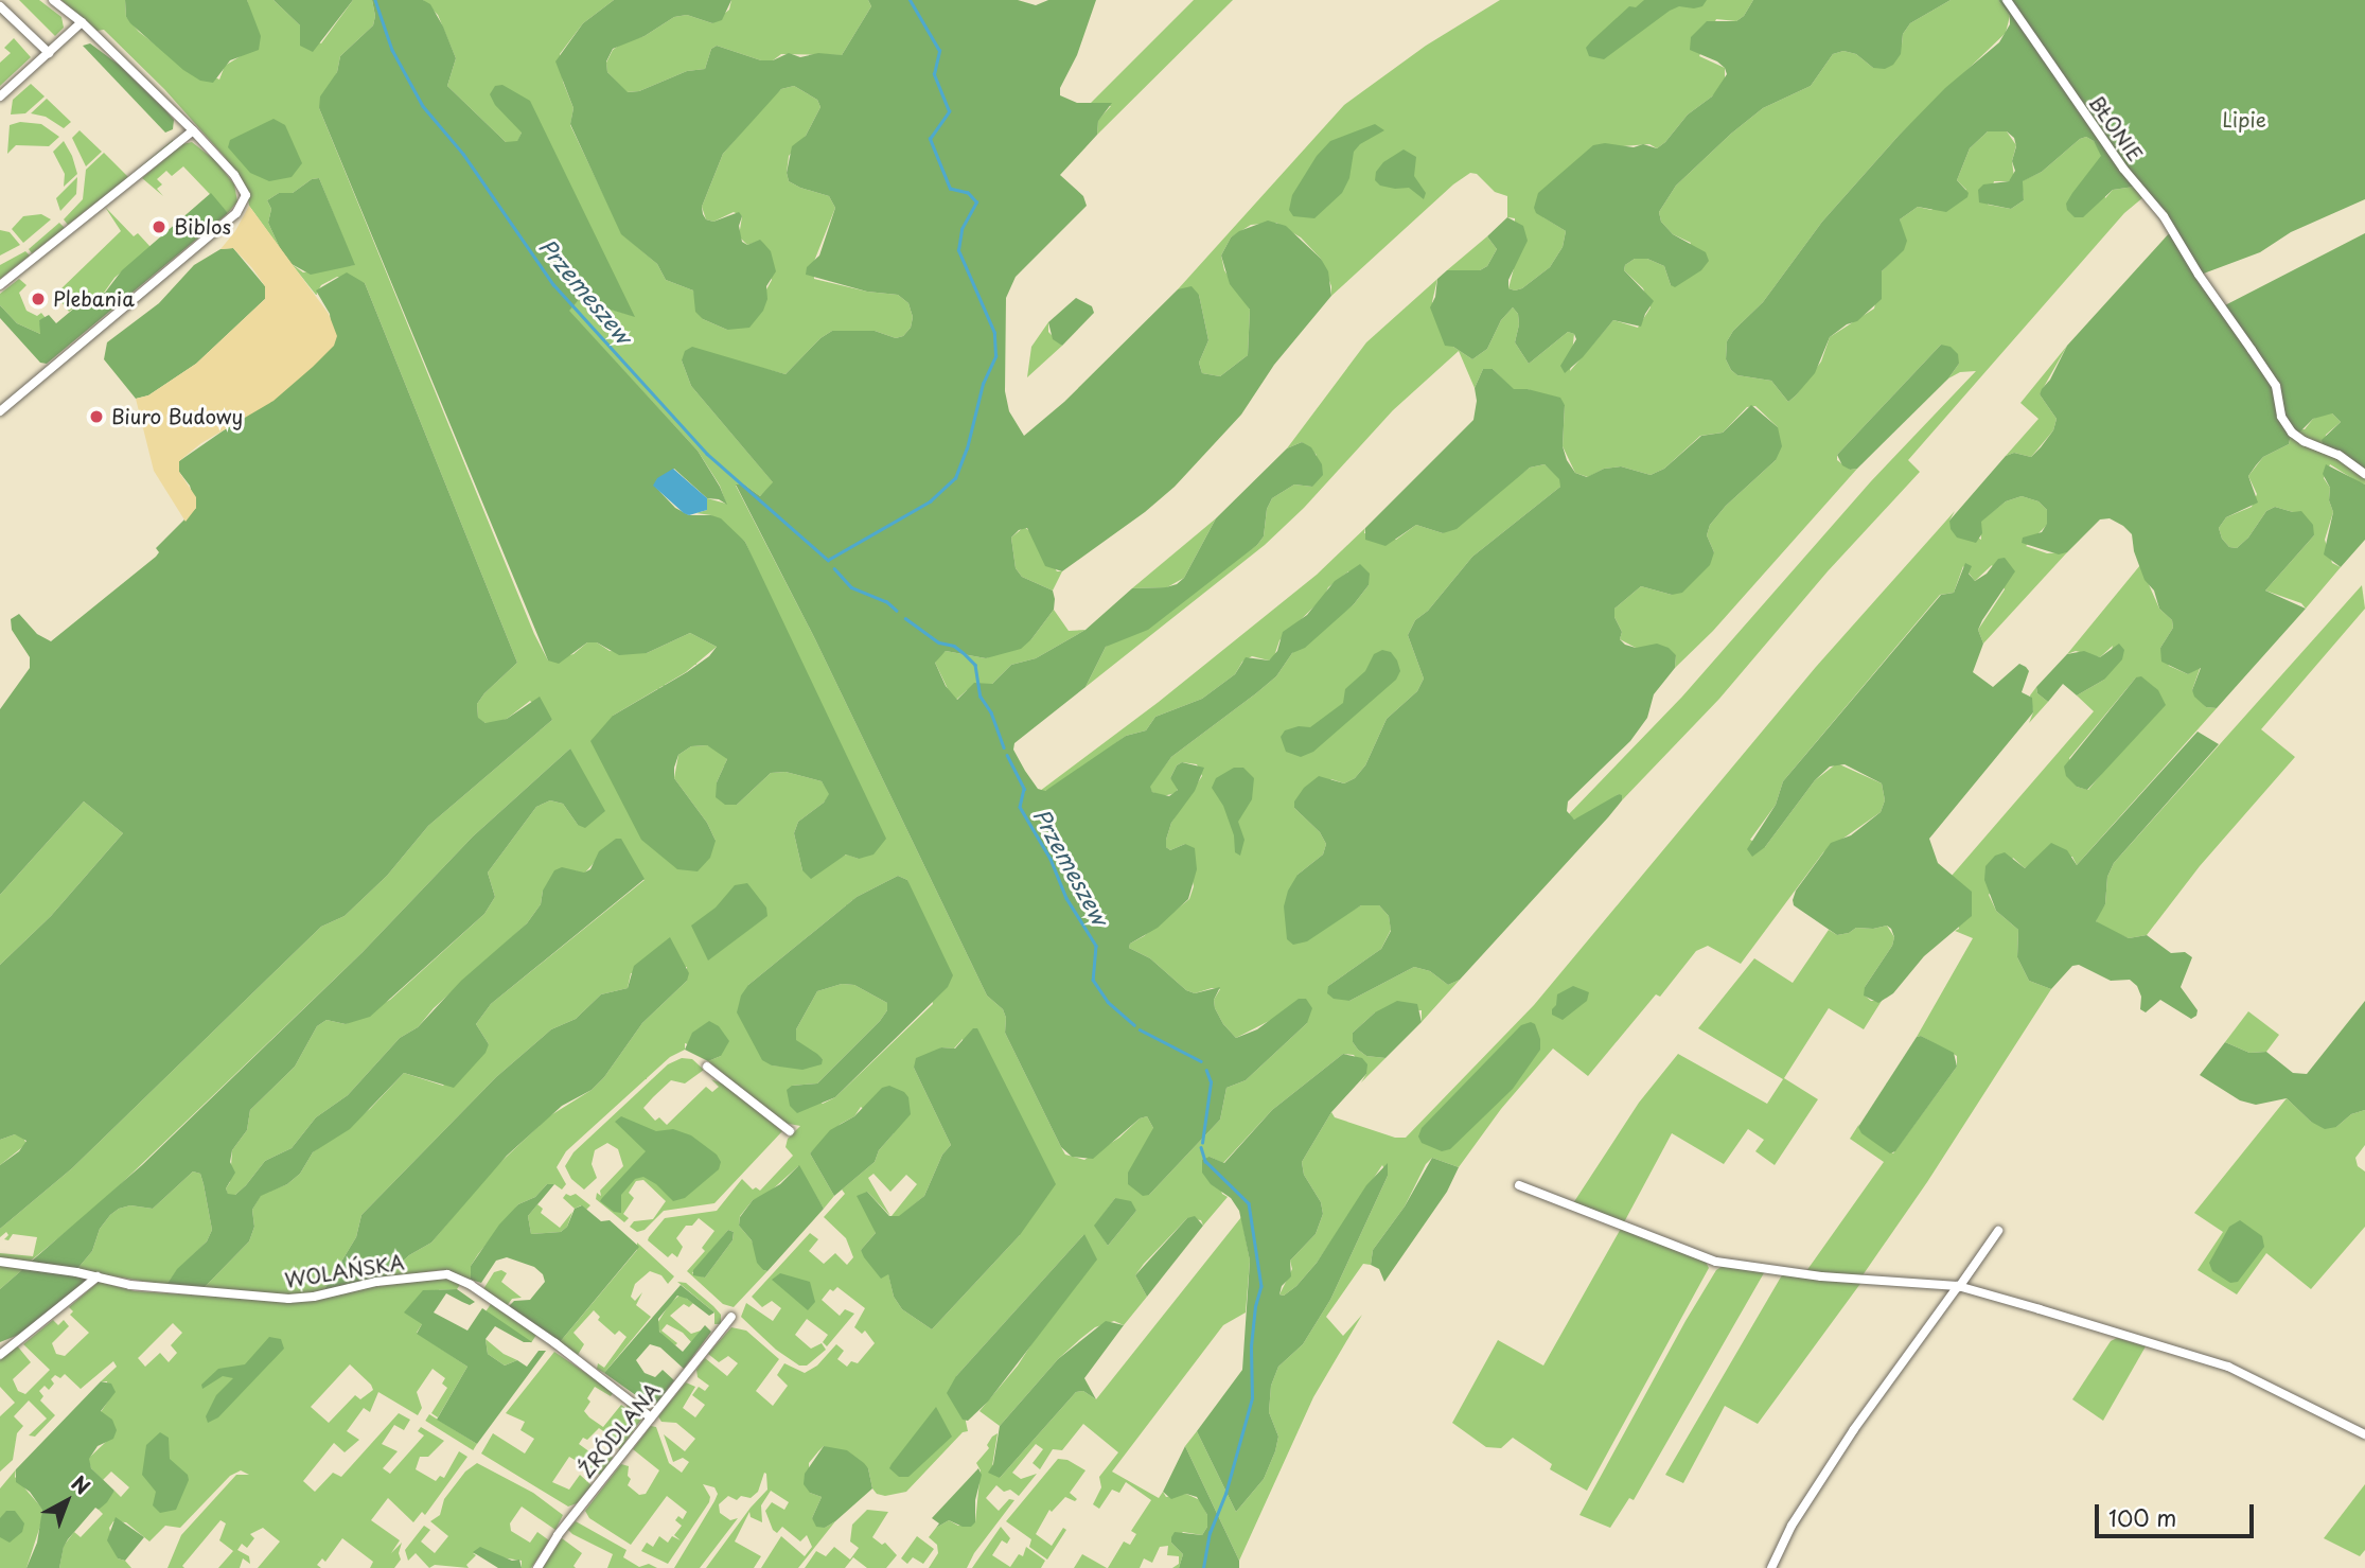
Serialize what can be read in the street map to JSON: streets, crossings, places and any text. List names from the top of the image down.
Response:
{
  "streets": {
    "street": ["BŁONIE", "WOLAŃSKA", "ŹRÓDLANA"]
  },
  "crossings": [
    ["WOLAŃSKA", "ŹRÓDLANA"]
  ],
  "water": ["Przemeszew"],
  "parks": ["Lipie"],
  "places": ["Biblos", "Plebania", "Biuro Budowy"],
  "scale_bar": "100 m",
  "north": "top right"
}
